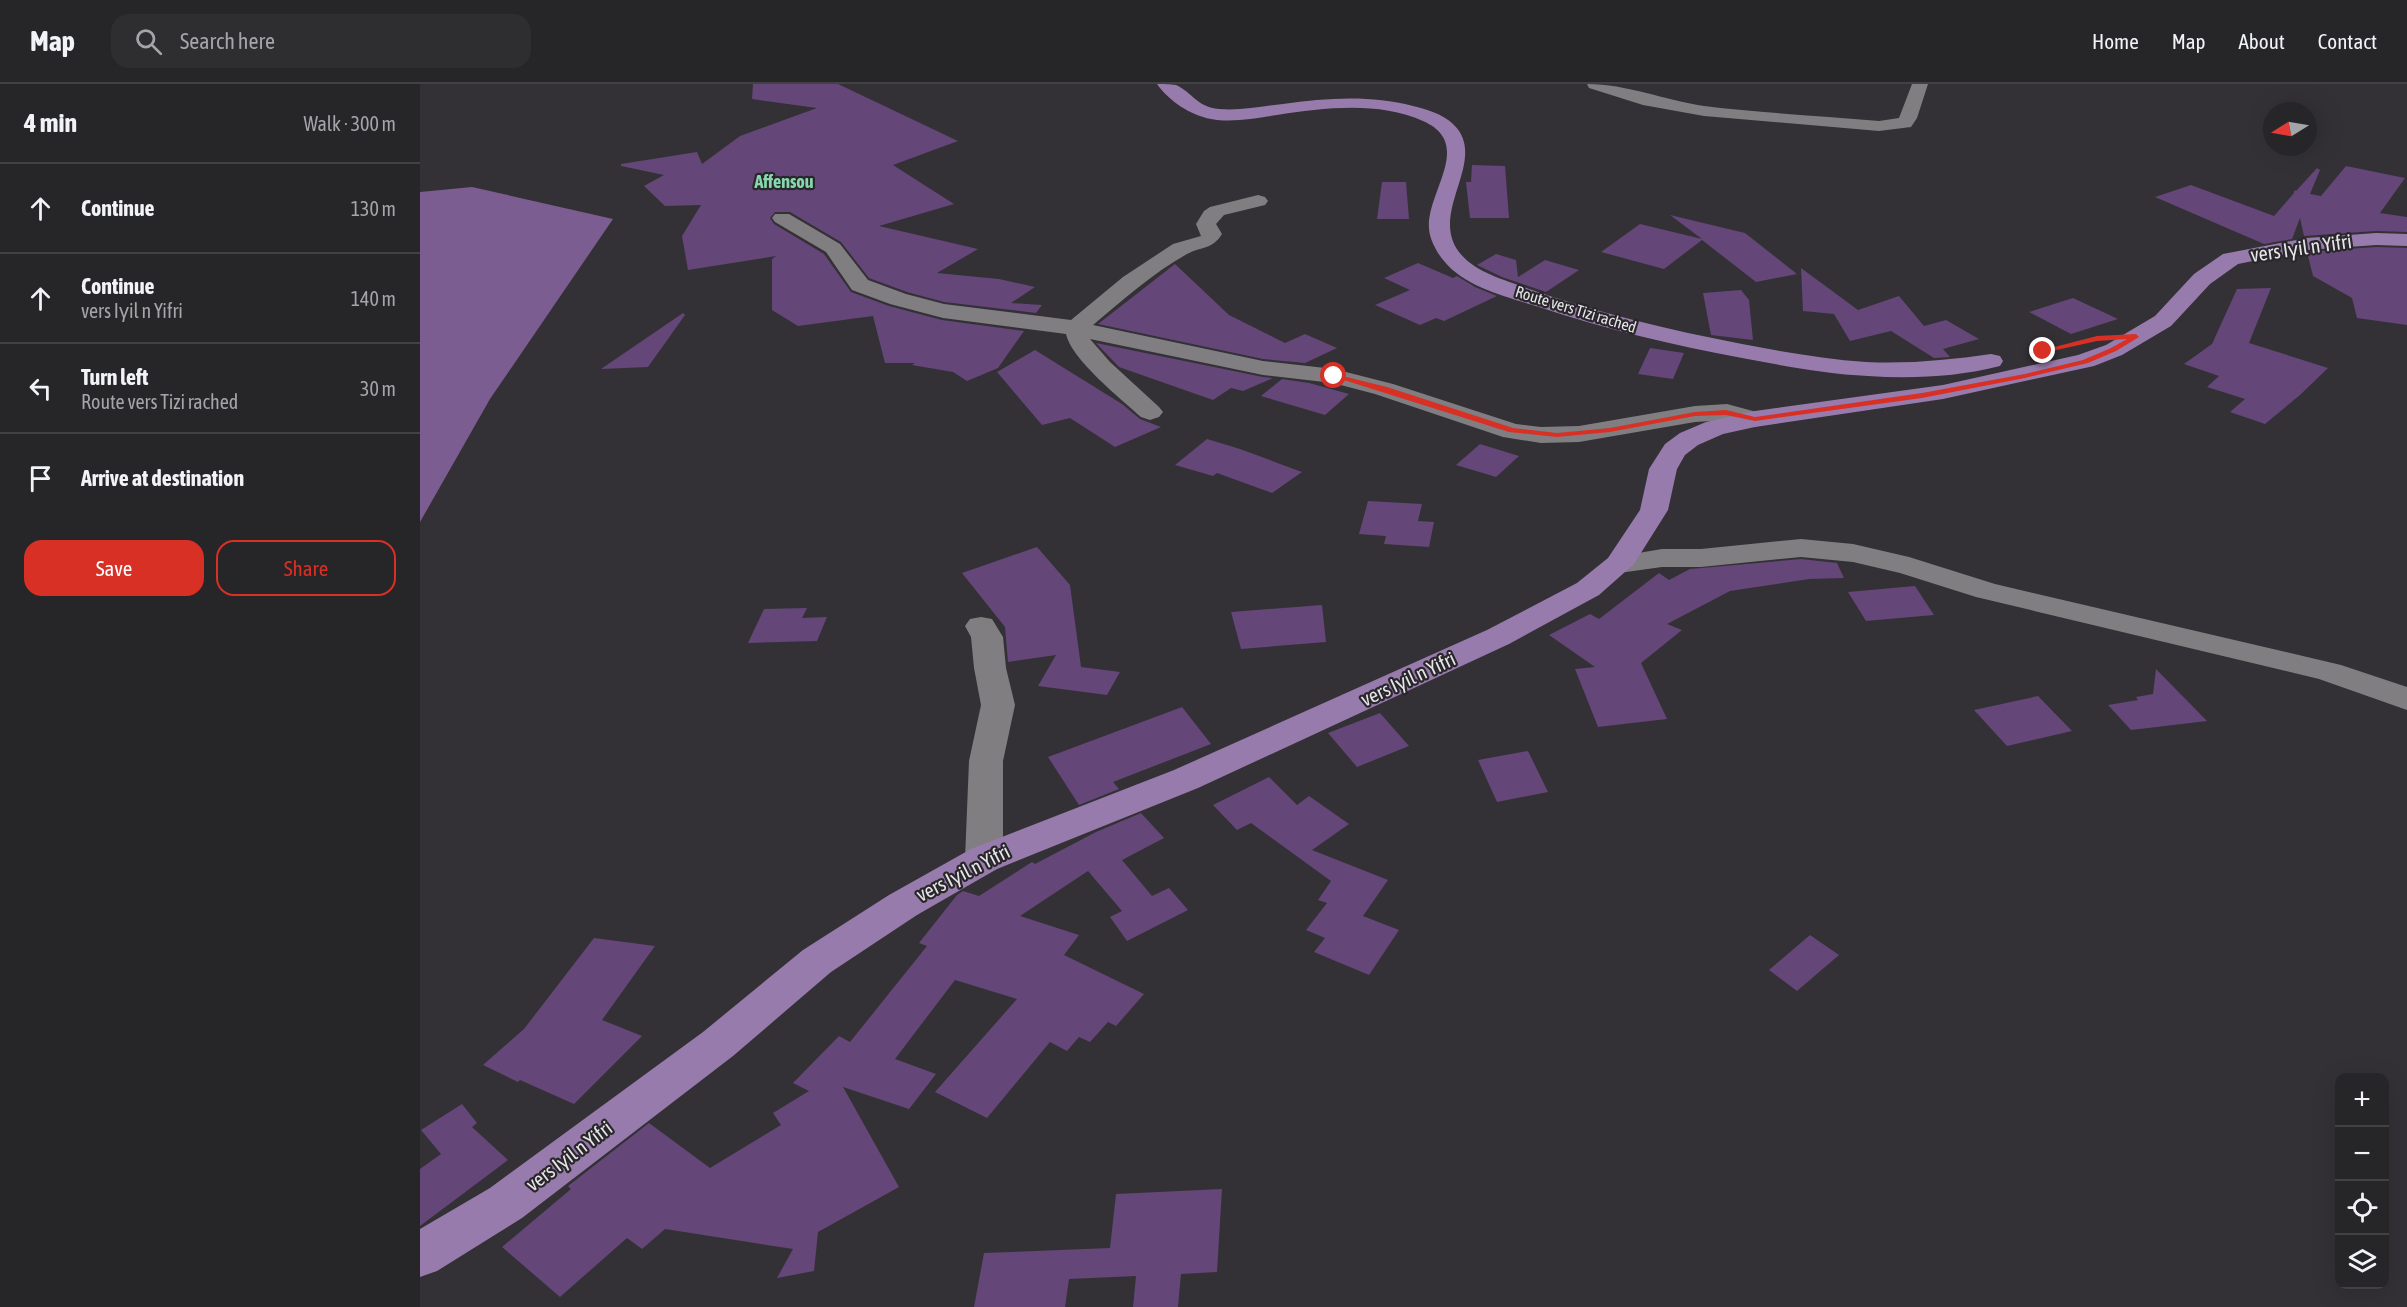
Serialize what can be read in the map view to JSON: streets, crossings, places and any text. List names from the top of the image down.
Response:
{
  "streets": {
    "main road": ["vers Iγil n Yifri", "Route vers Tizi rached"]
  },
  "crossings": [
    ["vers Iγil n Yifri", "Route vers Tizi rached"]
  ],
  "districts": ["Affensou"],
  "north": "left",
  "page": {
    "header": "Map",
    "search": "Search here",
    "nav": [
      "Home",
      "Map",
      "About",
      "Contact"
    ],
    "heading": ["4 min", "Walk · 300 m"],
    "list": [
      ["Continue", "130 m"],
      ["Continue", "vers Iγil n Yifri", "140 m"],
      ["Turn left", "Route vers Tizi rached", "30 m"],
      "Arrive at destination"
    ],
    "buttons": ["Save", "Share"],
    "map_buttons": ["+", "−"]
  }
}
